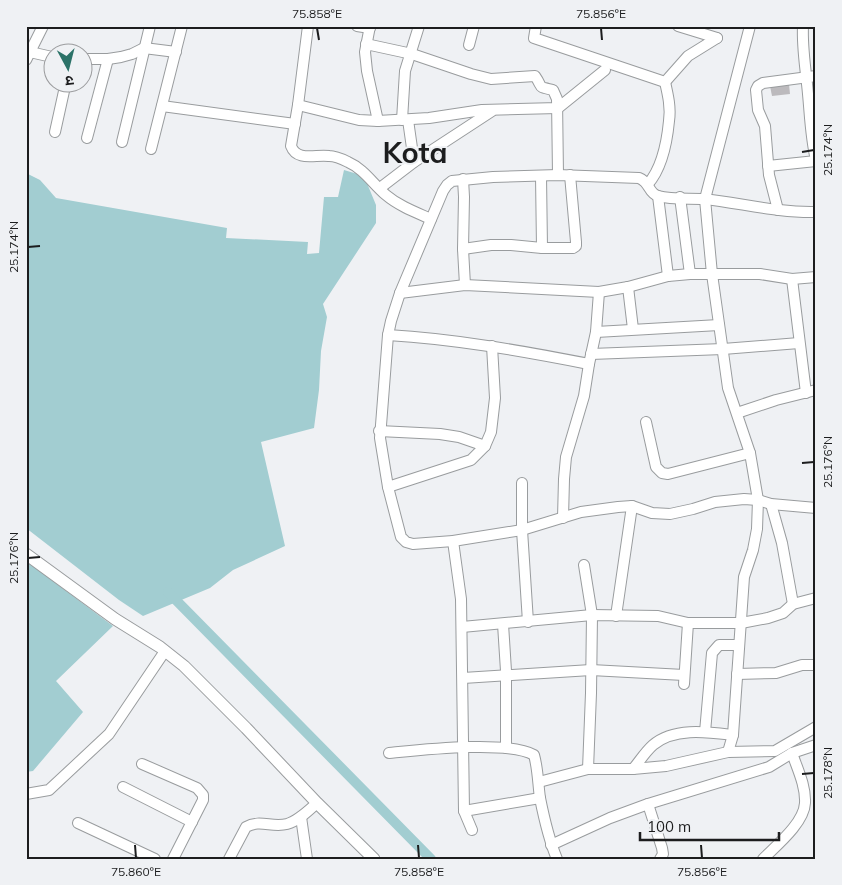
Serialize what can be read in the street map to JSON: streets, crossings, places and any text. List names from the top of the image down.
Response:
{
  "districts": ["Kota"],
  "scale_bar": "100 m",
  "north": "bottom",
  "coordinates": [
    "75.858°E",
    "75.856°E",
    "25.174°N",
    "25.176°N",
    "25.178°N",
    "75.860°E"
  ]
}
